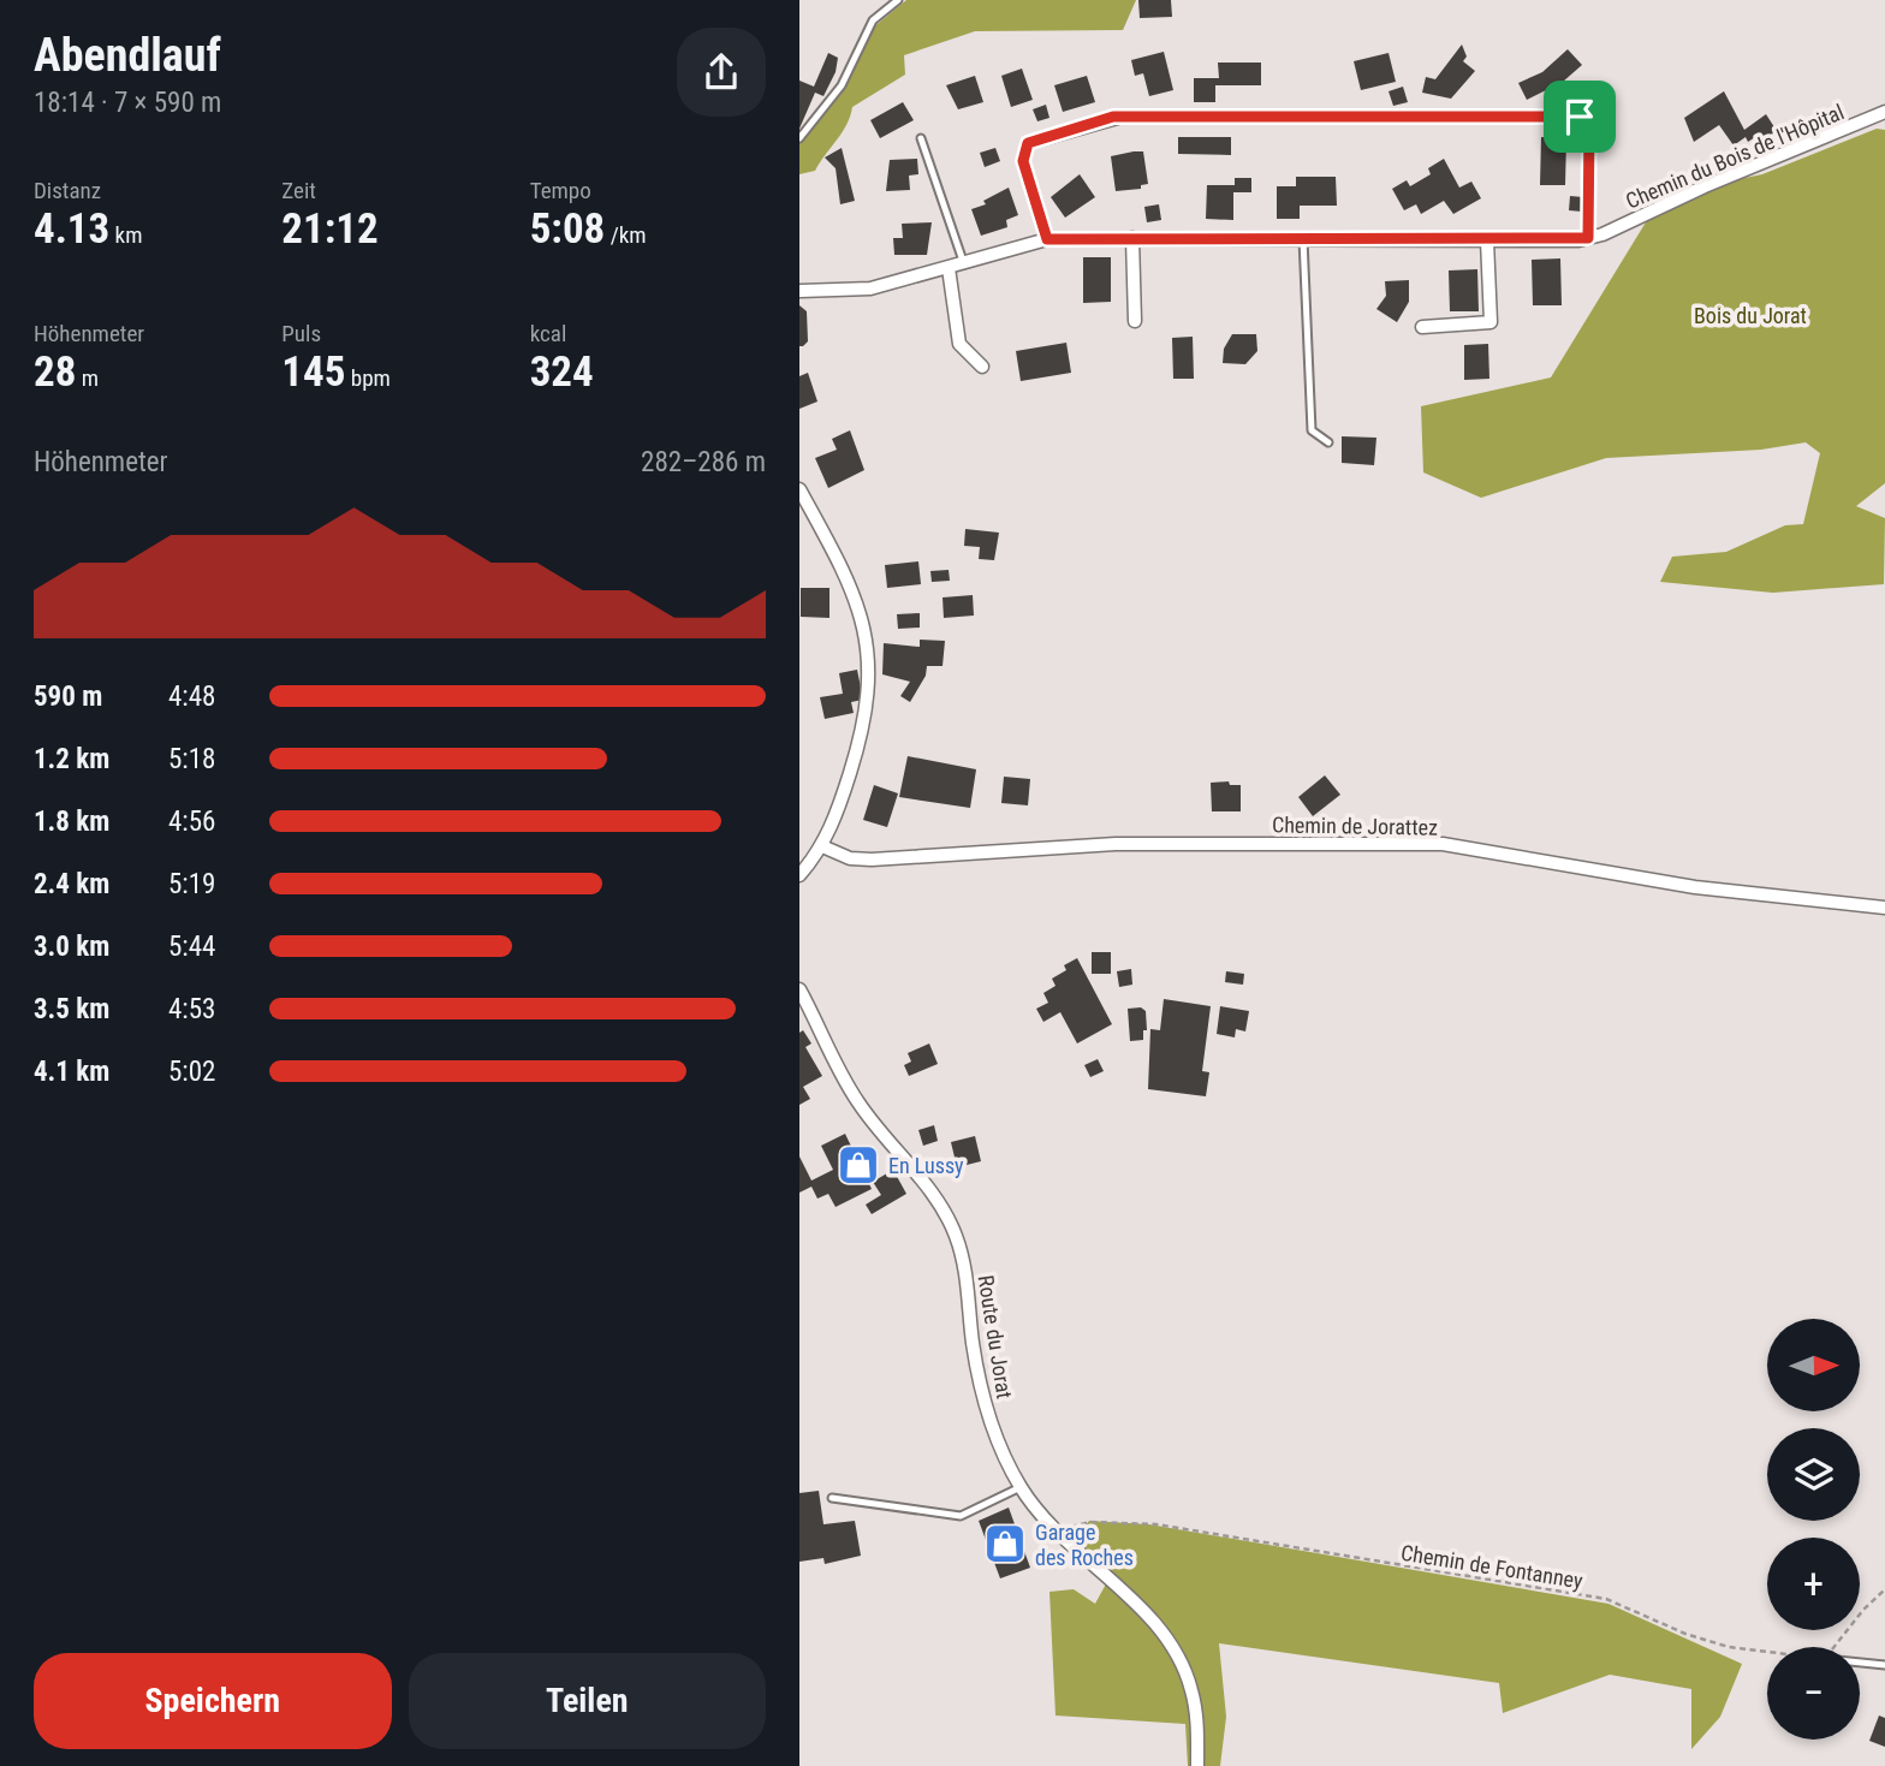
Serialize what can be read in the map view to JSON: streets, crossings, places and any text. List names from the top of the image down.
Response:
{
  "streets": {
    "street": ["Chemin du Bois de l'Hôpital", "Chemin de Jorattez", "Route du Jorat"],
    "path": ["Chemin de Fontanney"]
  },
  "crossings": [
    ["Route du Jorat", "Chemin de Fontanney"]
  ],
  "parks": ["Bois du Jorat"],
  "places": {
    "shop": ["En Lussy", "Garage des Roches"]
  },
  "north": "right",
  "page": {
    "heading": ["Abendlauf", "18:14 · 7 × 590 m"],
    "stats": [
      ["Distanz", "4.13 km"],
      ["Zeit", "21:12"],
      ["Tempo", "5:08 /km"],
      ["Höhenmeter", "28 m"],
      ["Puls", "145 bpm"],
      ["kcal", "324"]
    ],
    "chart": ["Höhenmeter", "282–286 m"],
    "list": [
      {
        "name": "590 m",
        "note": "4:48"
      },
      {
        "name": "1.2 km",
        "note": "5:18"
      },
      {
        "name": "1.8 km",
        "note": "4:56"
      },
      {
        "name": "2.4 km",
        "note": "5:19"
      },
      {
        "name": "3.0 km",
        "note": "5:44"
      },
      {
        "name": "3.5 km",
        "note": "4:53"
      },
      {
        "name": "4.1 km",
        "note": "5:02"
      }
    ],
    "map_buttons": ["+", "−"],
    "buttons": ["Speichern", "Teilen"]
  }
}
